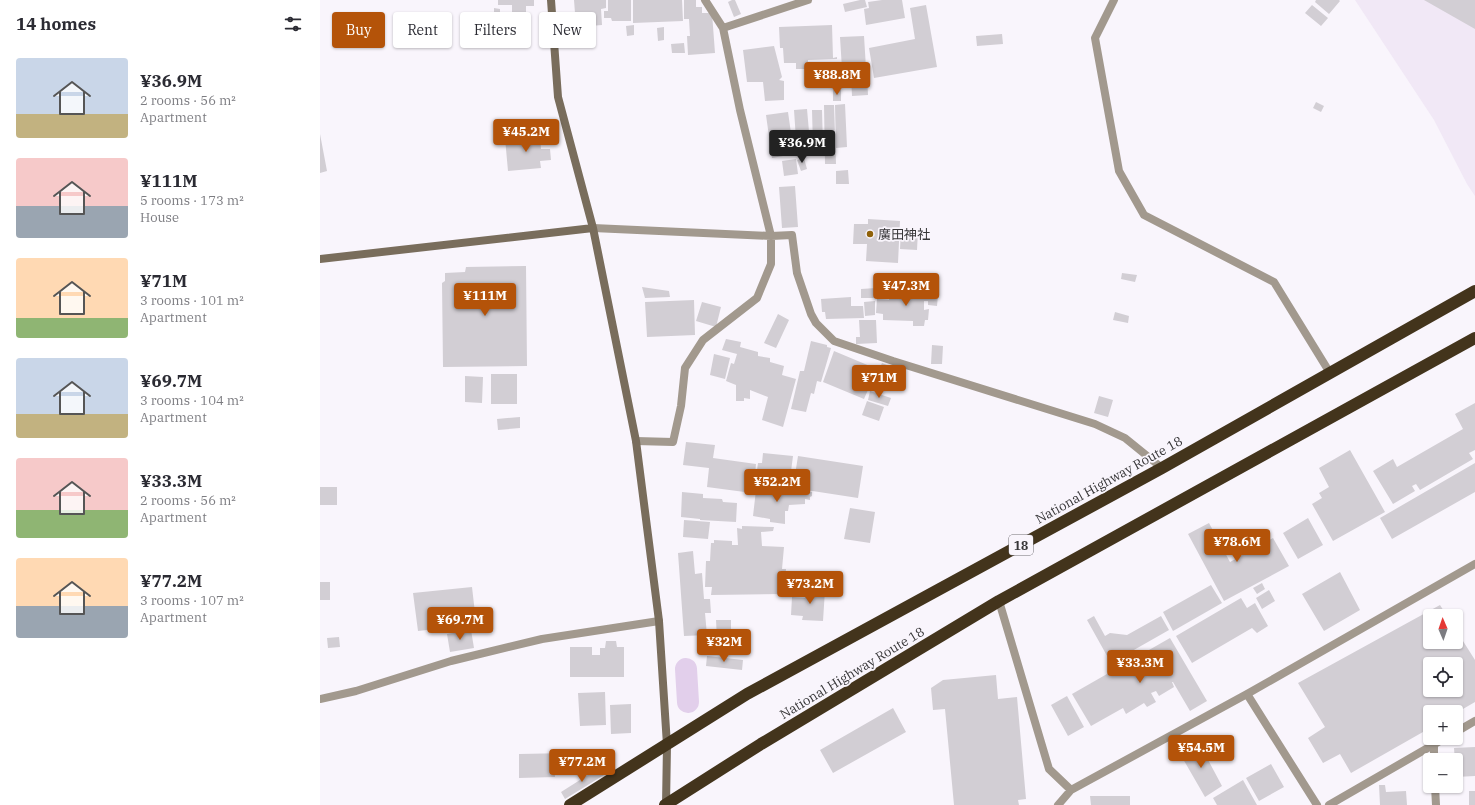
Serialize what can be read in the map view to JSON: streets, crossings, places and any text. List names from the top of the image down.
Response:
{
  "streets": {
    "highway": ["National Highway Route 18", "18"]
  },
  "places": ["廣田神社"],
  "north": "top",
  "page": {
    "heading": "14 homes",
    "chip": [
      "Buy",
      "Rent",
      "Filters",
      "New"
    ],
    "list": [
      {
        "name": "¥36.9M",
        "note": "2 rooms · 56 m² · Apartment"
      },
      {
        "name": "¥111M",
        "note": "5 rooms · 173 m² · House"
      },
      {
        "name": "¥71M",
        "note": "3 rooms · 101 m² · Apartment"
      },
      {
        "name": "¥69.7M",
        "note": "3 rooms · 104 m² · Apartment"
      },
      {
        "name": "¥33.3M",
        "note": "2 rooms · 56 m² · Apartment"
      },
      {
        "name": "¥77.2M",
        "note": "3 rooms · 107 m² · Apartment"
      }
    ],
    "price": [
      "¥88.8M",
      "¥45.2M",
      "¥36.9M",
      "¥47.3M",
      "¥111M",
      "¥71M",
      "¥52.2M",
      "¥78.6M",
      "¥73.2M",
      "¥69.7M",
      "¥32M",
      "¥33.3M",
      "¥54.5M",
      "¥77.2M"
    ],
    "map_buttons": ["+", "−"]
  }
}
